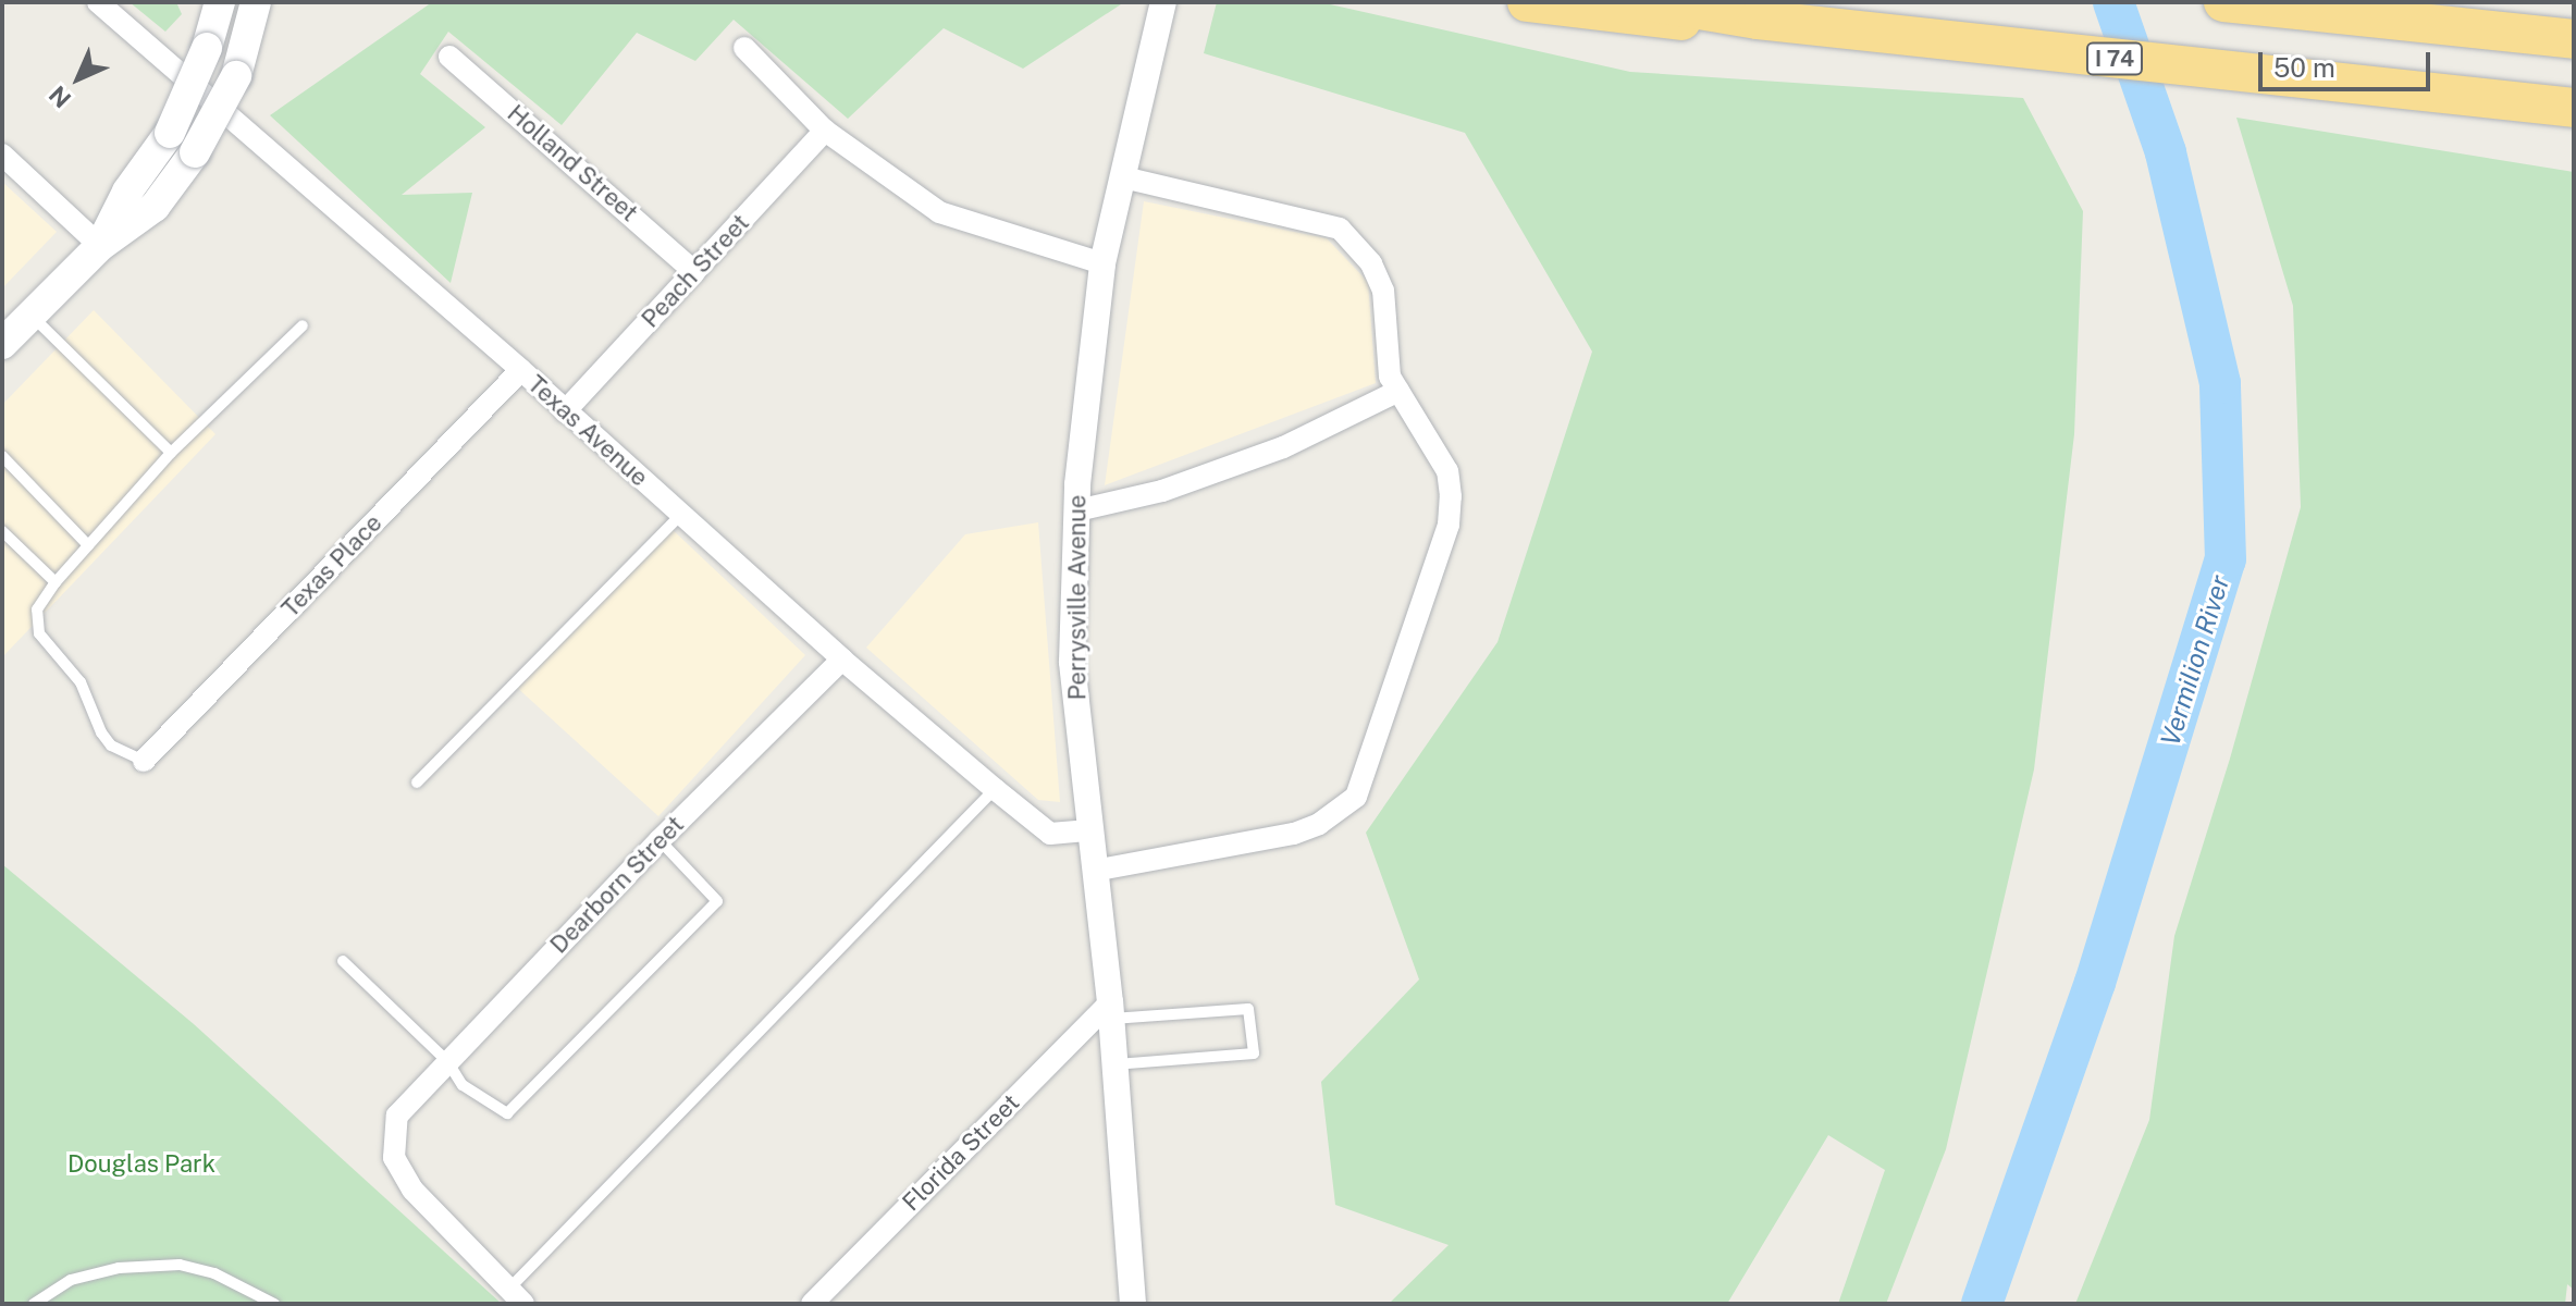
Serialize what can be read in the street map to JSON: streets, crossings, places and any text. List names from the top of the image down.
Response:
{
  "streets": {
    "highway": ["I 74"],
    "street": [
      "Holland Street",
      "Peach Street",
      "Texas Avenue",
      "Texas Place",
      "Perrysville Avenue",
      "Dearborn Street",
      "Florida Street"
    ]
  },
  "crossings": [
    ["Holland Street", "Peach Street"],
    ["Peach Street", "Texas Avenue"],
    ["Texas Avenue", "Texas Place"],
    ["Texas Avenue", "Perrysville Avenue"],
    ["Texas Avenue", "Dearborn Street"],
    ["Perrysville Avenue", "Florida Street"]
  ],
  "water": ["Vermilion River"],
  "parks": ["Douglas Park"],
  "scale_bar": "50 m",
  "north": "bottom left"
}
